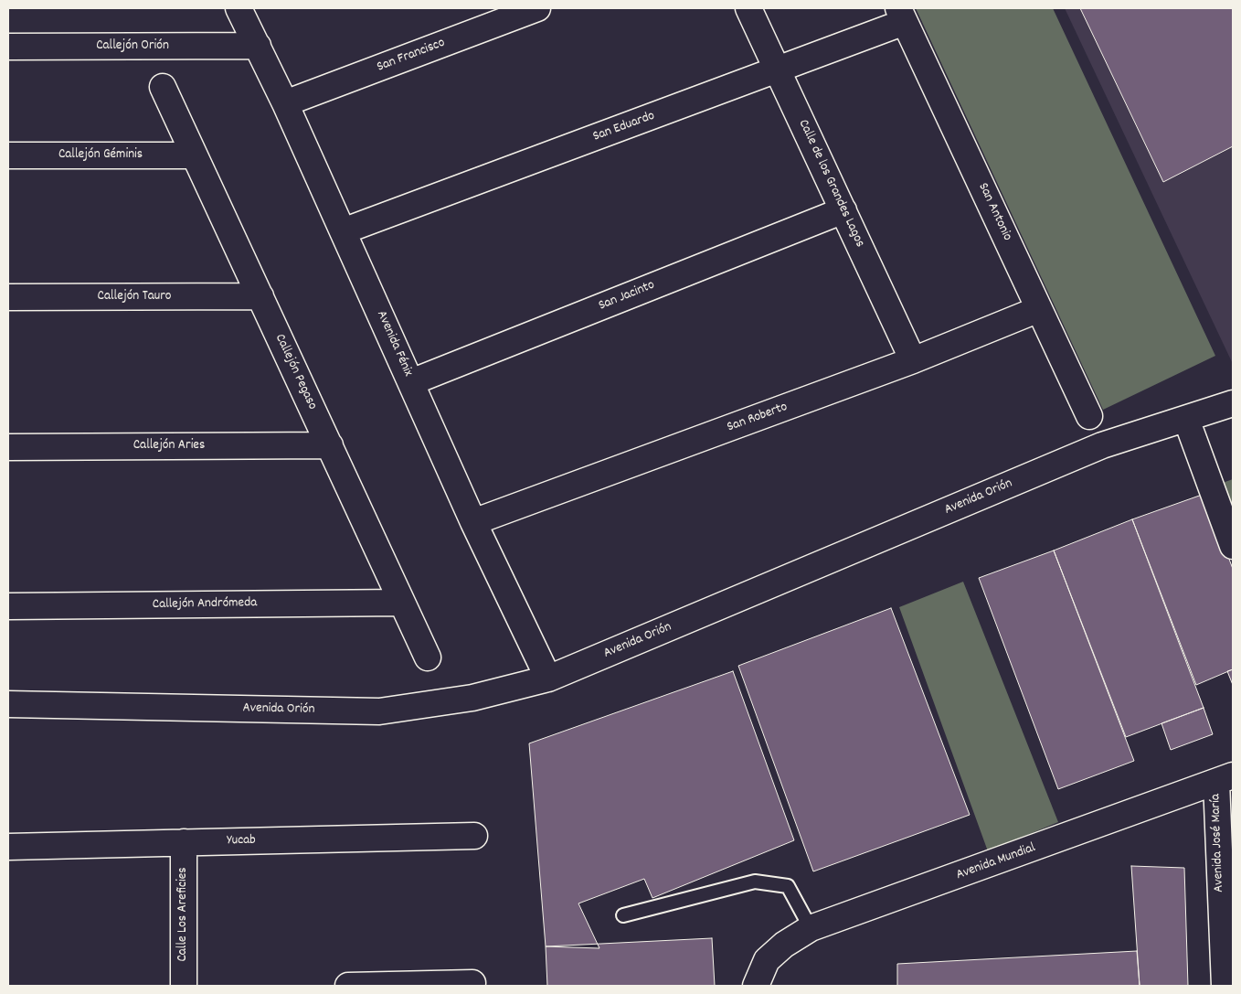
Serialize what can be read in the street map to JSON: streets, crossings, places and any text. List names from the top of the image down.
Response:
{
  "streets": {
    "street": [
      "Callejón Orión",
      "San Francisco",
      "San Eduardo",
      "Callejón Géminis",
      "Calle de los Grandes Lagos",
      "San Antonio",
      "San Jacinto",
      "Callejón Tauro",
      "Avenida Fénix",
      "Callejón Pegaso",
      "San Roberto",
      "Callejón Aries",
      "Avenida Orión",
      "Callejón Andrómeda",
      "Yucab",
      "Avenida José María",
      "Avenida Mundial",
      "Calle Los Areficies"
    ]
  },
  "crossings": [
    ["Callejón Orión", "Avenida Fénix"],
    ["San Francisco", "Avenida Fénix"],
    ["San Eduardo", "Calle de los Grandes Lagos"],
    ["San Eduardo", "San Antonio"],
    ["San Eduardo", "Avenida Fénix"],
    ["Callejón Géminis", "Callejón Pegaso"],
    ["Calle de los Grandes Lagos", "San Jacinto"],
    ["Calle de los Grandes Lagos", "San Roberto"],
    ["San Antonio", "San Roberto"],
    ["San Jacinto", "Avenida Fénix"],
    ["Callejón Tauro", "Callejón Pegaso"],
    ["Avenida Fénix", "San Roberto"],
    ["Avenida Fénix", "Avenida Orión"],
    ["Callejón Pegaso", "Callejón Aries"],
    ["Callejón Pegaso", "Callejón Andrómeda"],
    ["Yucab", "Calle Los Areficies"],
    ["Avenida José María", "Avenida Mundial"]
  ]
}
